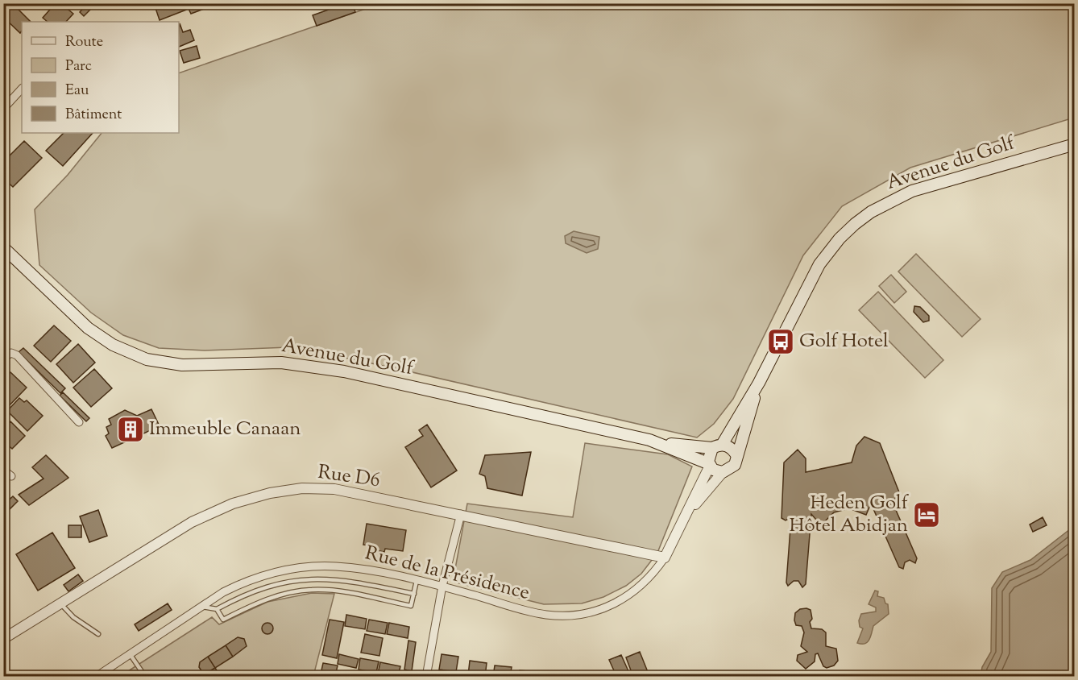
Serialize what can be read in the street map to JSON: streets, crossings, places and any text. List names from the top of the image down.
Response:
{
  "streets": {
    "main road": ["Avenue du Golf"],
    "street": ["Rue D6", "Rue de la Présidence"]
  },
  "crossings": [
    ["Avenue du Golf", "Rue de la Présidence"],
    ["Rue D6", "Rue de la Présidence"]
  ],
  "places": {
    "bus stop": ["Golf Hotel"],
    "building": ["Immeuble Canaan"],
    "hotel": ["Heden Golf Hôtel Abidjan"]
  },
  "legend": [
    "Route",
    "Parc",
    "Eau",
    "Bâtiment"
  ]
}
